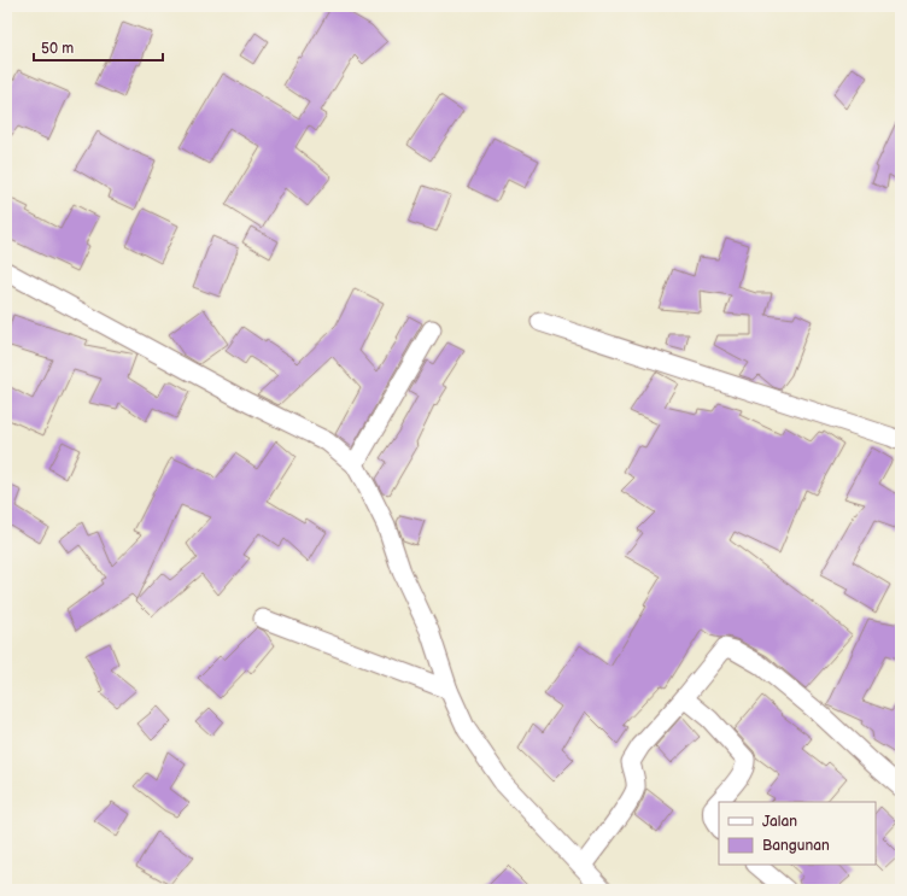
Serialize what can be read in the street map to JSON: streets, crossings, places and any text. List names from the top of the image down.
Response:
{
  "legend": ["Jalan", "Bangunan"],
  "scale_bar": "50 m"
}
